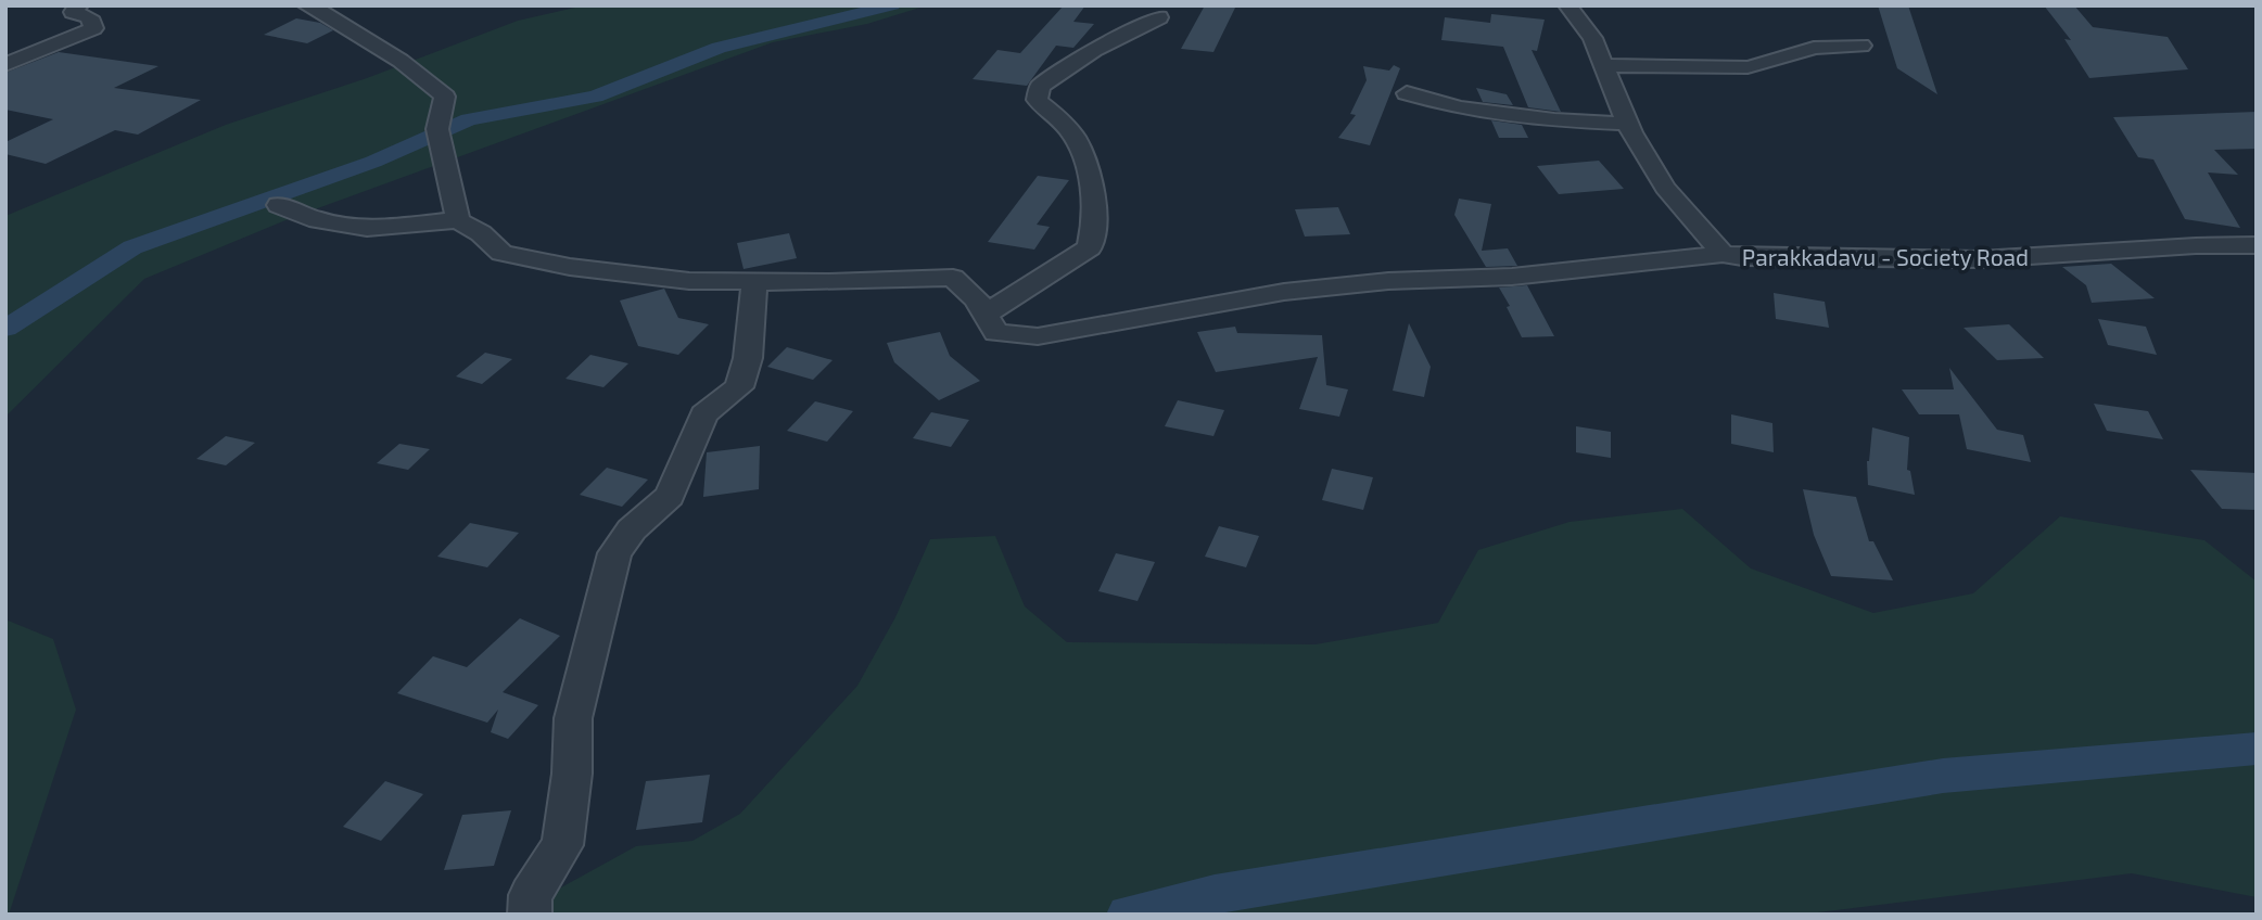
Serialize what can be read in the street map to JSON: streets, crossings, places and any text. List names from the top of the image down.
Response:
{
  "streets": {
    "street": ["Parakkadavu - Society Road"]
  }
}
